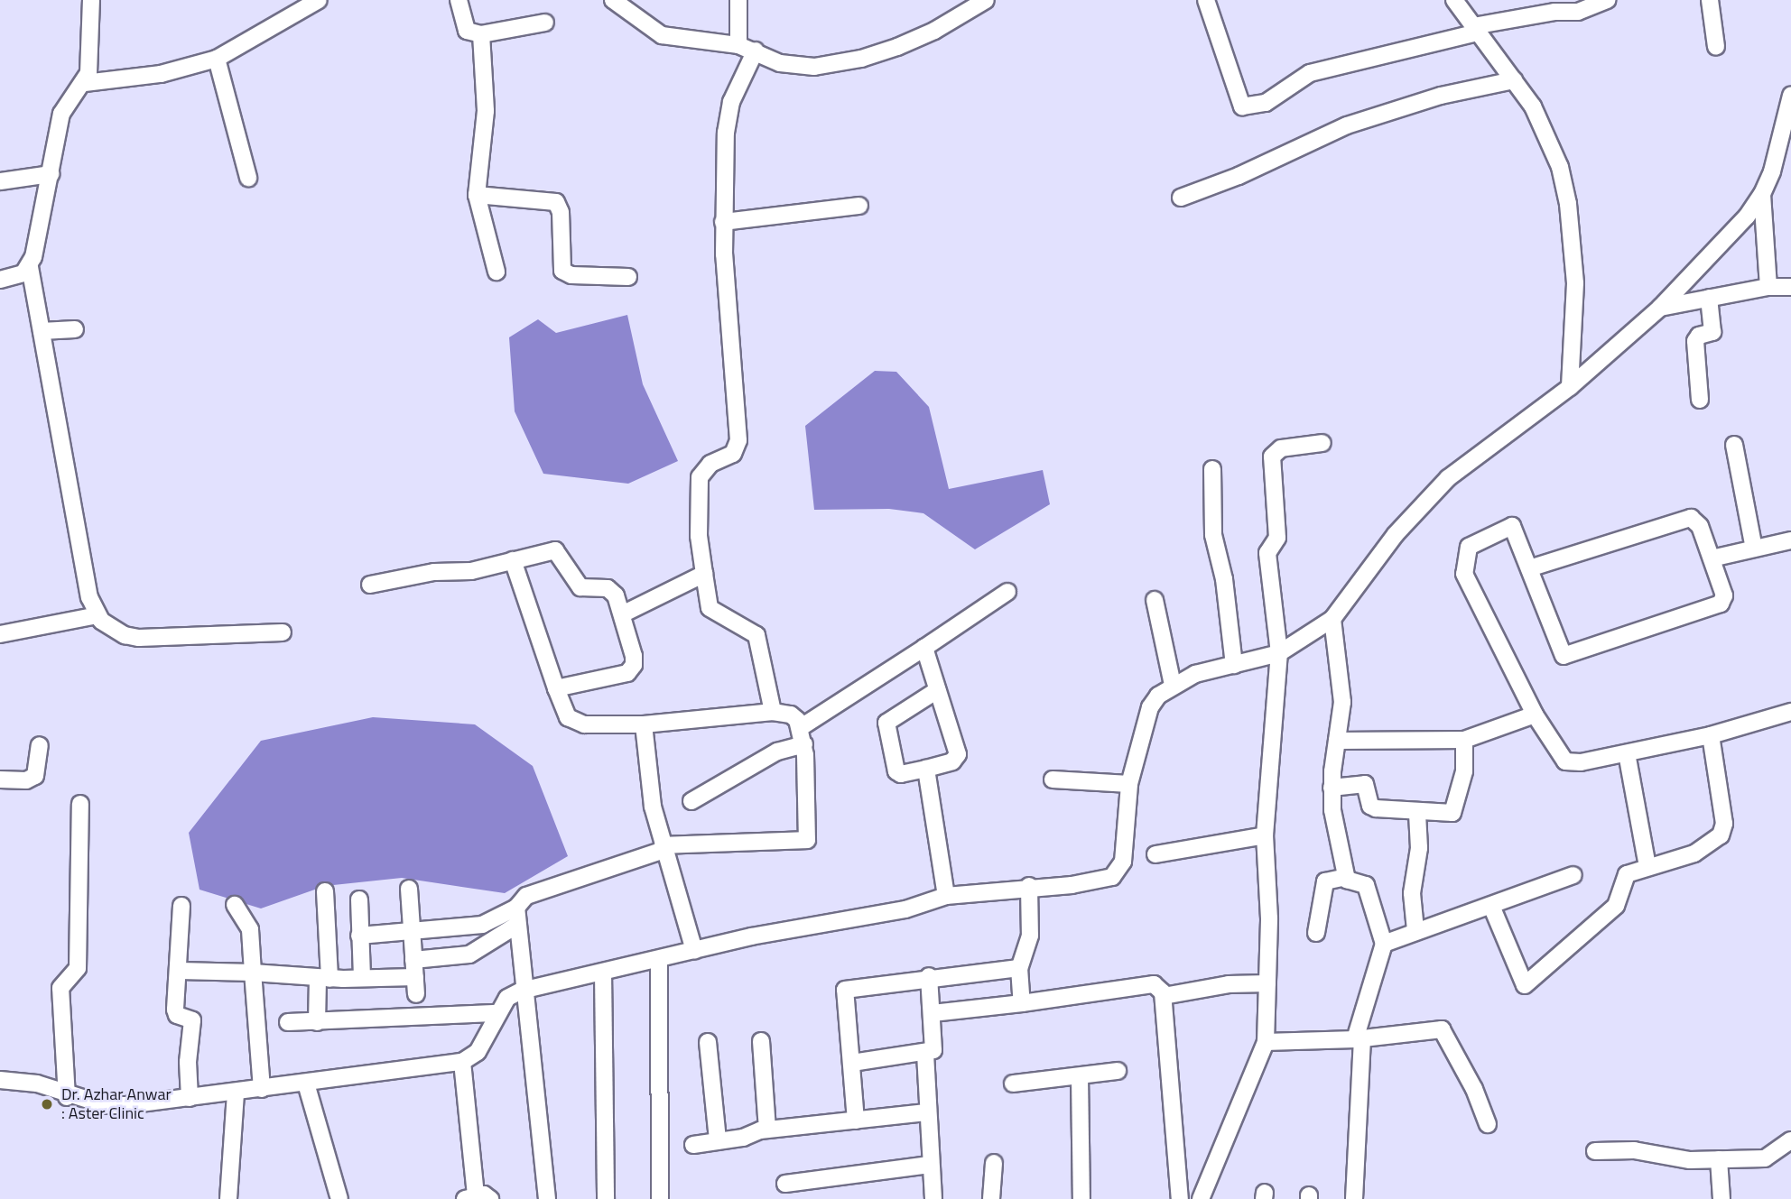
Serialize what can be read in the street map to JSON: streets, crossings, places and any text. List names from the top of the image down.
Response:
{
  "places": ["Dr. Azhar Anwar : Aster Clinic"]
}
